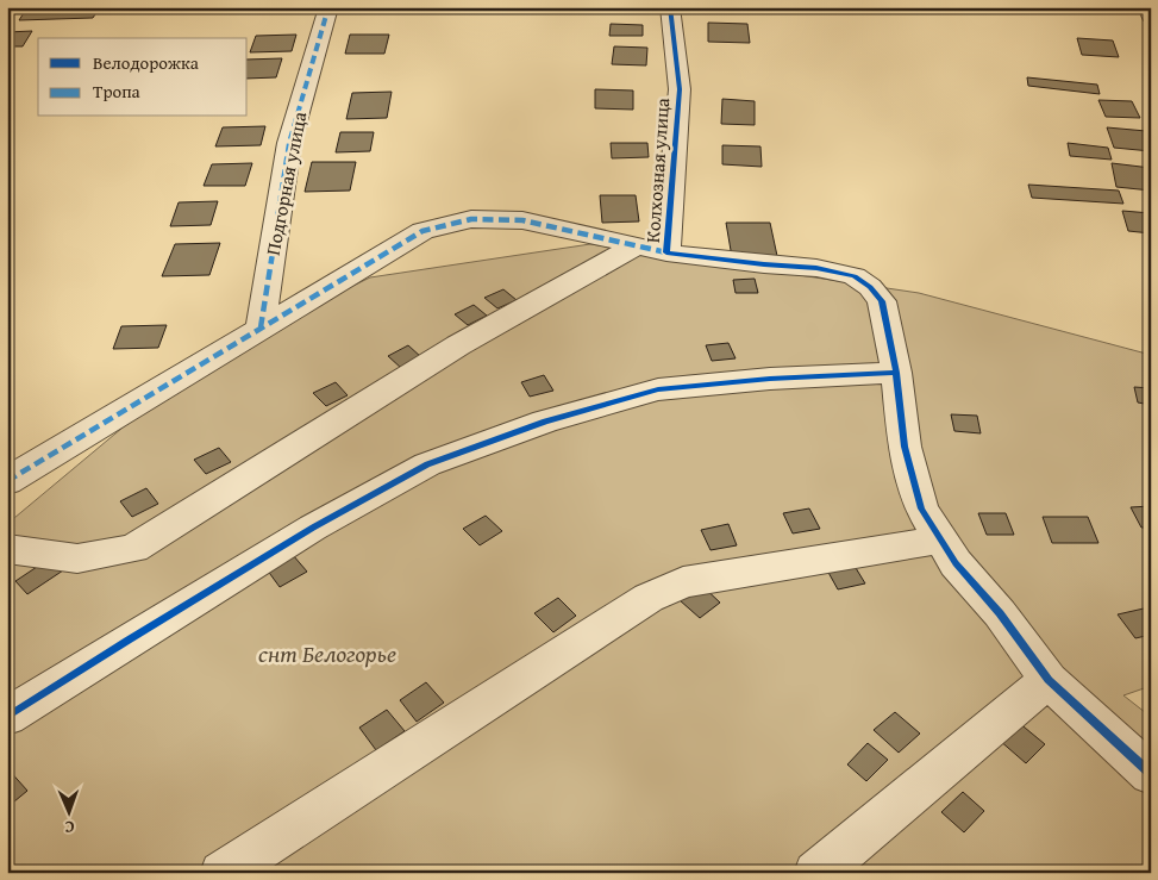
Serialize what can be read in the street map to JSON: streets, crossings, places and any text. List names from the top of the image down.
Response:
{
  "streets": {
    "street": ["Колхозная улица", "Подгорная улица"]
  },
  "parks": ["снт Белогорье"],
  "legend": ["Велодорожка", "Тропа"],
  "north": "bottom"
}
